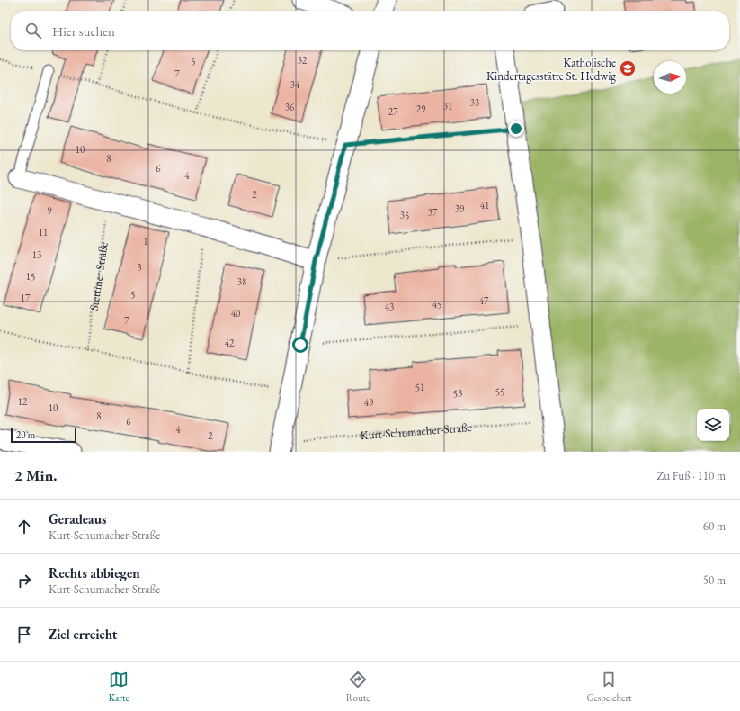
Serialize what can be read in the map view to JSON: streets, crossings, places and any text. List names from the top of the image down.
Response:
{
  "streets": {
    "path": ["Stettiner Straße", "Kurt-Schumacher-Straße"]
  },
  "places": {
    "school or university": ["Katholische Kindertagesstätte St. Hedwig"]
  },
  "house_numbers": [
    "32",
    "5",
    "7",
    "34",
    "33",
    "31",
    "36",
    "29",
    "27",
    "10",
    "8",
    "6",
    "4",
    "2",
    "41",
    "39",
    "9",
    "37",
    "35",
    "11",
    "1",
    "13",
    "3",
    "15",
    "38",
    "5",
    "17",
    "47",
    "45",
    "43",
    "40",
    "7",
    "42",
    "51",
    "55",
    "53",
    "12",
    "49",
    "10",
    "8",
    "6",
    "4",
    "2"
  ],
  "scale_bar": "20 m",
  "north": "right",
  "page": {
    "search": "Hier suchen",
    "scale": "20 m",
    "heading": ["2 Min.", "Zu Fuß · 110 m"],
    "list": [
      ["Geradeaus", "Kurt-Schumacher-Straße", "60 m"],
      ["Rechts abbiegen", "Kurt-Schumacher-Straße", "50 m"],
      "Ziel erreicht"
    ],
    "nav": ["Karte", "Route", "Gespeichert"]
  }
}
